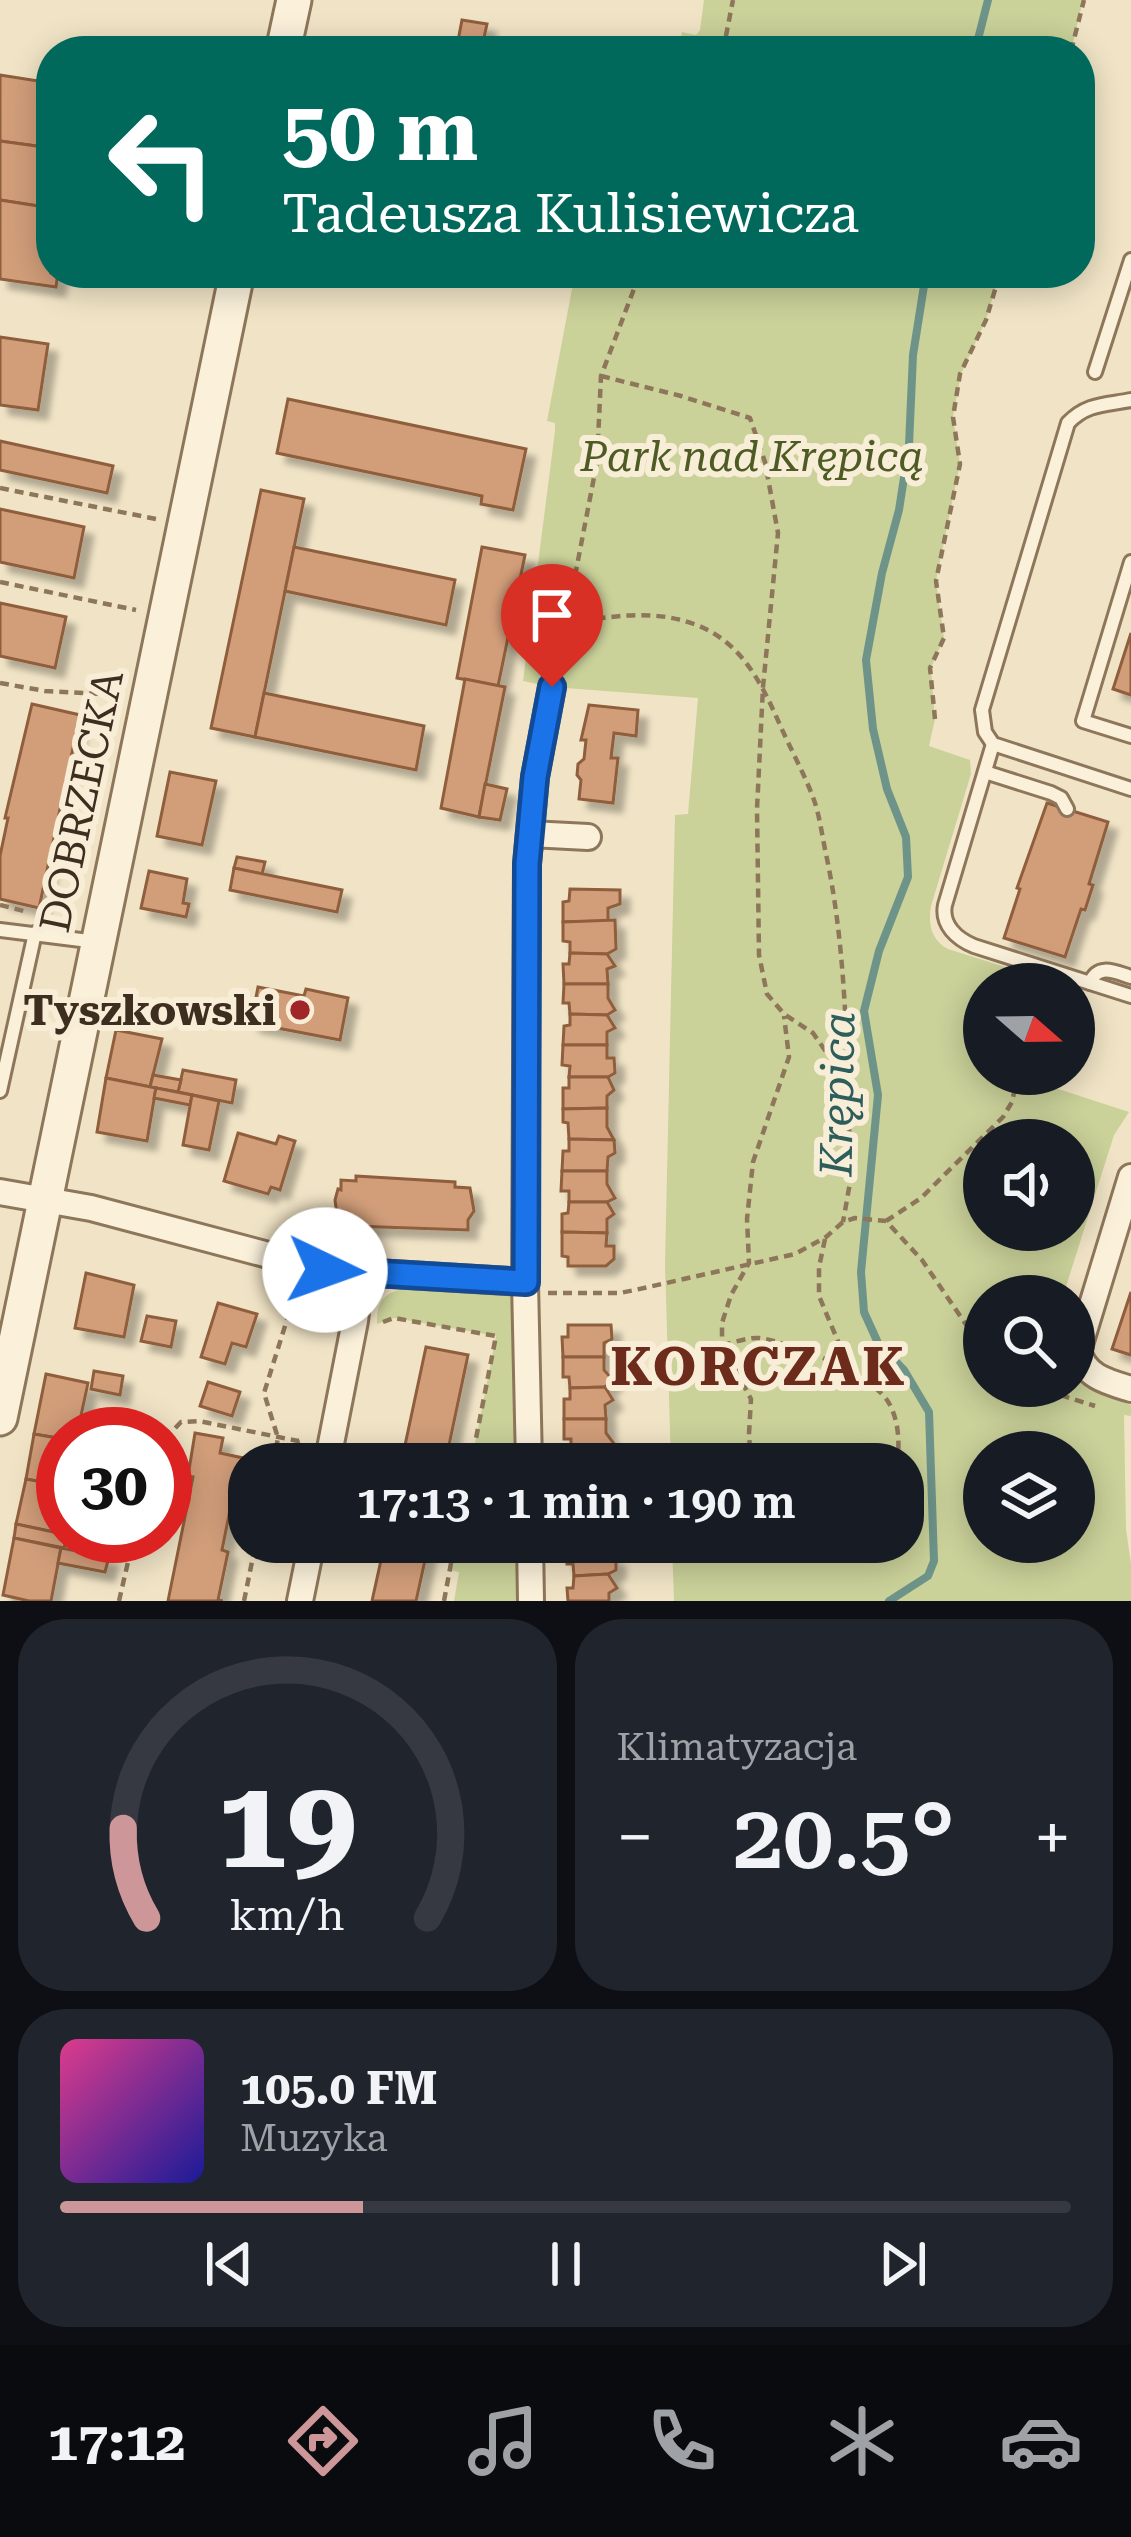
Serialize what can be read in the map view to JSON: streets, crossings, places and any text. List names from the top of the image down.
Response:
{
  "streets": {
    "street": ["DOBRZECKA"]
  },
  "districts": ["KORCZAK"],
  "water": ["Krępica"],
  "parks": ["Park nad Krępicą"],
  "places": ["Tyszkowski"],
  "north": "right",
  "page": {
    "turn": ["50 m", "Tadeusza Kulisiewicza"],
    "limit": "30",
    "trip": "17:13 · 1 min · 190 m",
    "tile": "Klimatyzacja",
    "heat": ["−", "20.5°", "+"],
    "song": ["105.0 FM", "Muzyka"],
    "tabs": "17:12",
    "gauge": ["19", "km/h"]
  }
}
